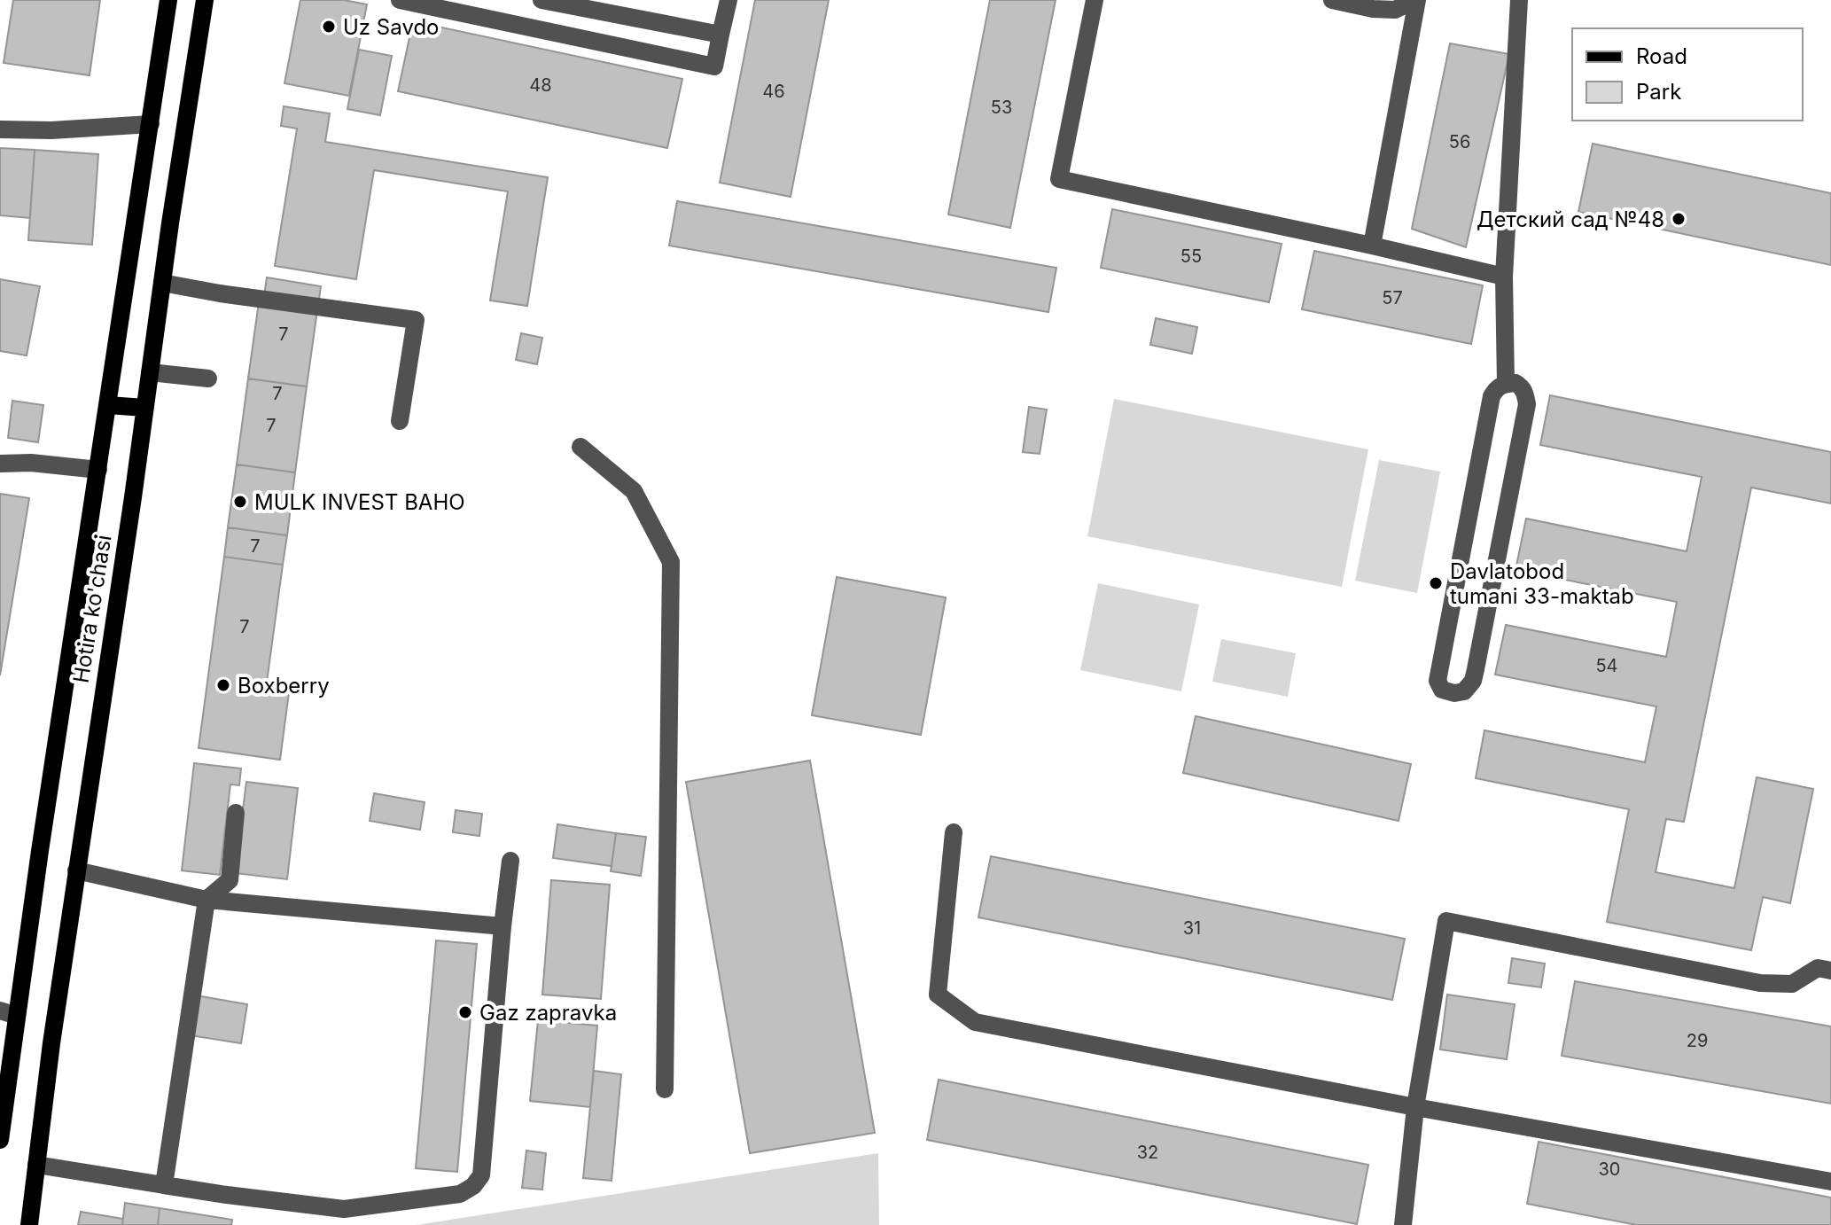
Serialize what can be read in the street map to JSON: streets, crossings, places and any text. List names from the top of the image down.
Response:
{
  "streets": {
    "main road": ["Hotira ko'chasi"]
  },
  "places": [
    "Uz Savdo",
    "Детский сад №48",
    "MULK INVEST BAHO",
    "Davlatobod tumani 33-maktab",
    "Boxberry",
    "Gaz zapravka"
  ],
  "house_numbers": [
    "48",
    "46",
    "53",
    "56",
    "55",
    "57",
    "7",
    "7",
    "7",
    "7",
    "7",
    "54",
    "31",
    "29",
    "32",
    "30"
  ],
  "legend": ["Road", "Park"]
}
